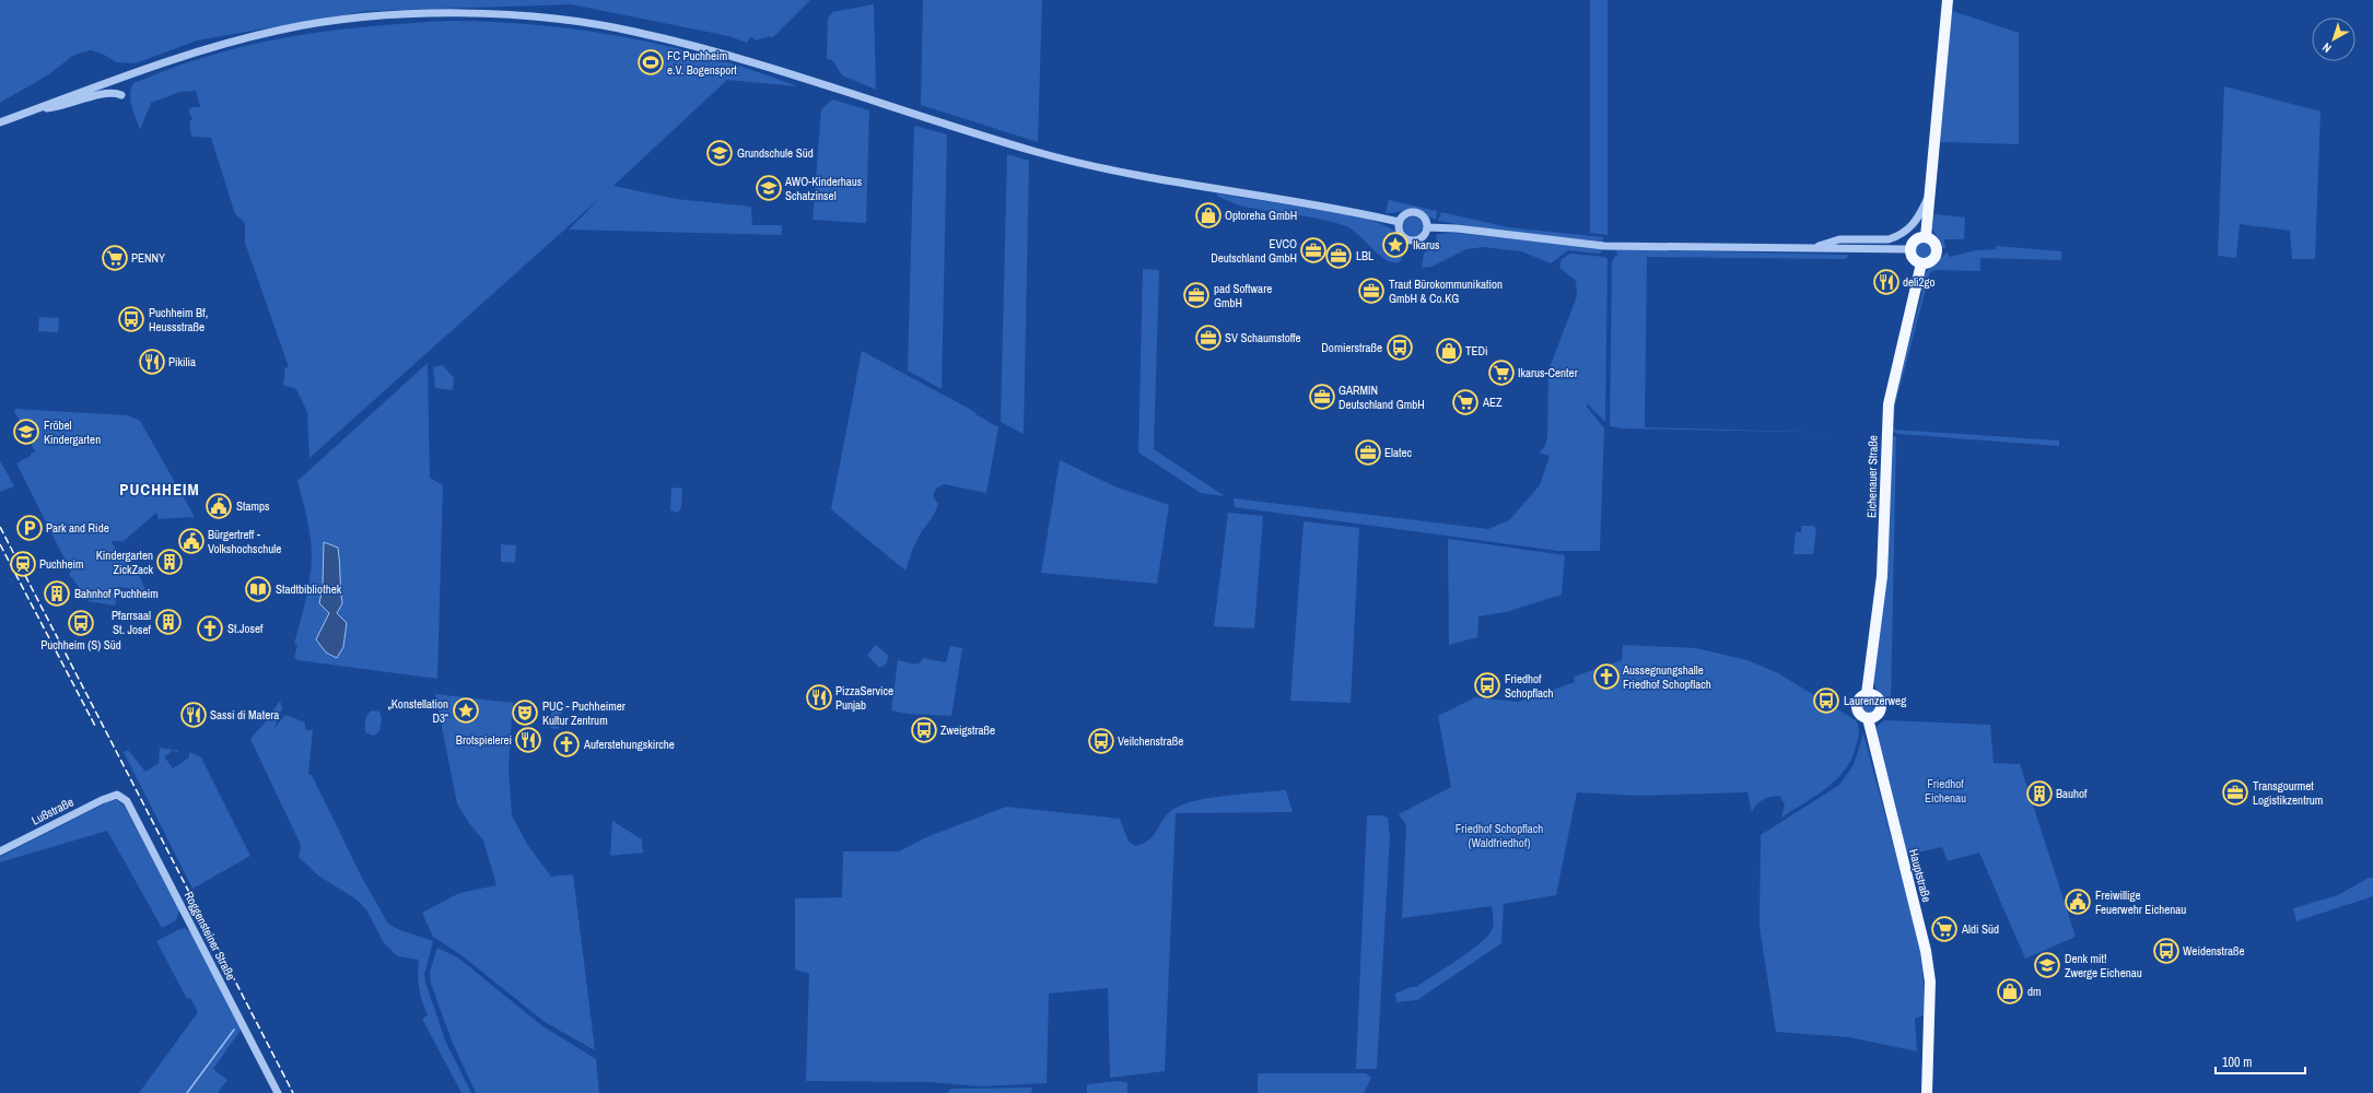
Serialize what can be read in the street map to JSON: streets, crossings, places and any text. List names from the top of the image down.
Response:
{
  "streets": {
    "main road": ["Eichenauer Straße", "Hauptstraße"],
    "street": ["Lußstraße", "Roggensteiner Straße"]
  },
  "crossings": [
    ["Eichenauer Straße", "Hauptstraße"],
    ["Lußstraße", "Roggensteiner Straße"]
  ],
  "districts": ["PUCHHEIM"],
  "parks": ["Friedhof Eichenau", "Friedhof Schopflach (Waldfriedhof)"],
  "places": {
    "sports": ["FC Puchheim e.V. Bogensport"],
    "school or university": [
      "Grundschule Süd",
      "AWO-Kinderhaus Schatzinsel",
      "Fröbel Kindergarten",
      "Denk mit! Zwerge Eichenau"
    ],
    "shop": ["Optoreha GmbH", "TEDi", "dm"],
    "place": ["Ikarus", "„Konstellation D3“"],
    "office": [
      "EVCO Deutschland GmbH",
      "LBL",
      "Traut Bürokommunikation GmbH & Co.KG",
      "pad Software GmbH",
      "SV Schaumstoffe",
      "GARMIN Deutschland GmbH",
      "Elatec",
      "Transgourmet Logistikzentrum"
    ],
    "supermarket": [
      "PENNY",
      "Ikarus-Center",
      "AEZ",
      "Aldi Süd"
    ],
    "restaurant": [
      "deli2go",
      "Pikilia",
      "PizzaService Punjab",
      "Sassi di Matera",
      "Brotspielerei"
    ],
    "bus stop": [
      "Puchheim Bf, Heussstraße",
      "Dornierstraße",
      "Puchheim (S) Süd",
      "Friedhof Schopflach",
      "Laurenzerweg",
      "Zweigstraße",
      "Veilchenstraße",
      "Weidenstraße"
    ],
    "public building": ["Stamps", "Bürgertreff - Volkshochschule", "Freiwillige Feuerwehr Eichenau"],
    "parking": ["Park and Ride"],
    "building": [
      "Kindergarten ZickZack",
      "Bahnhof Puchheim",
      "Pfarrsaal St. Josef",
      "Bauhof"
    ],
    "station": ["Puchheim"],
    "library": ["Stadtbibliothek"],
    "church": ["St.Josef", "Aussegnungshalle Friedhof Schopflach", "Auferstehungskirche"],
    "theatre": ["PUC - Puchheimer Kultur Zentrum"]
  },
  "scale_bar": "100 m",
  "north": "bottom left"
}
